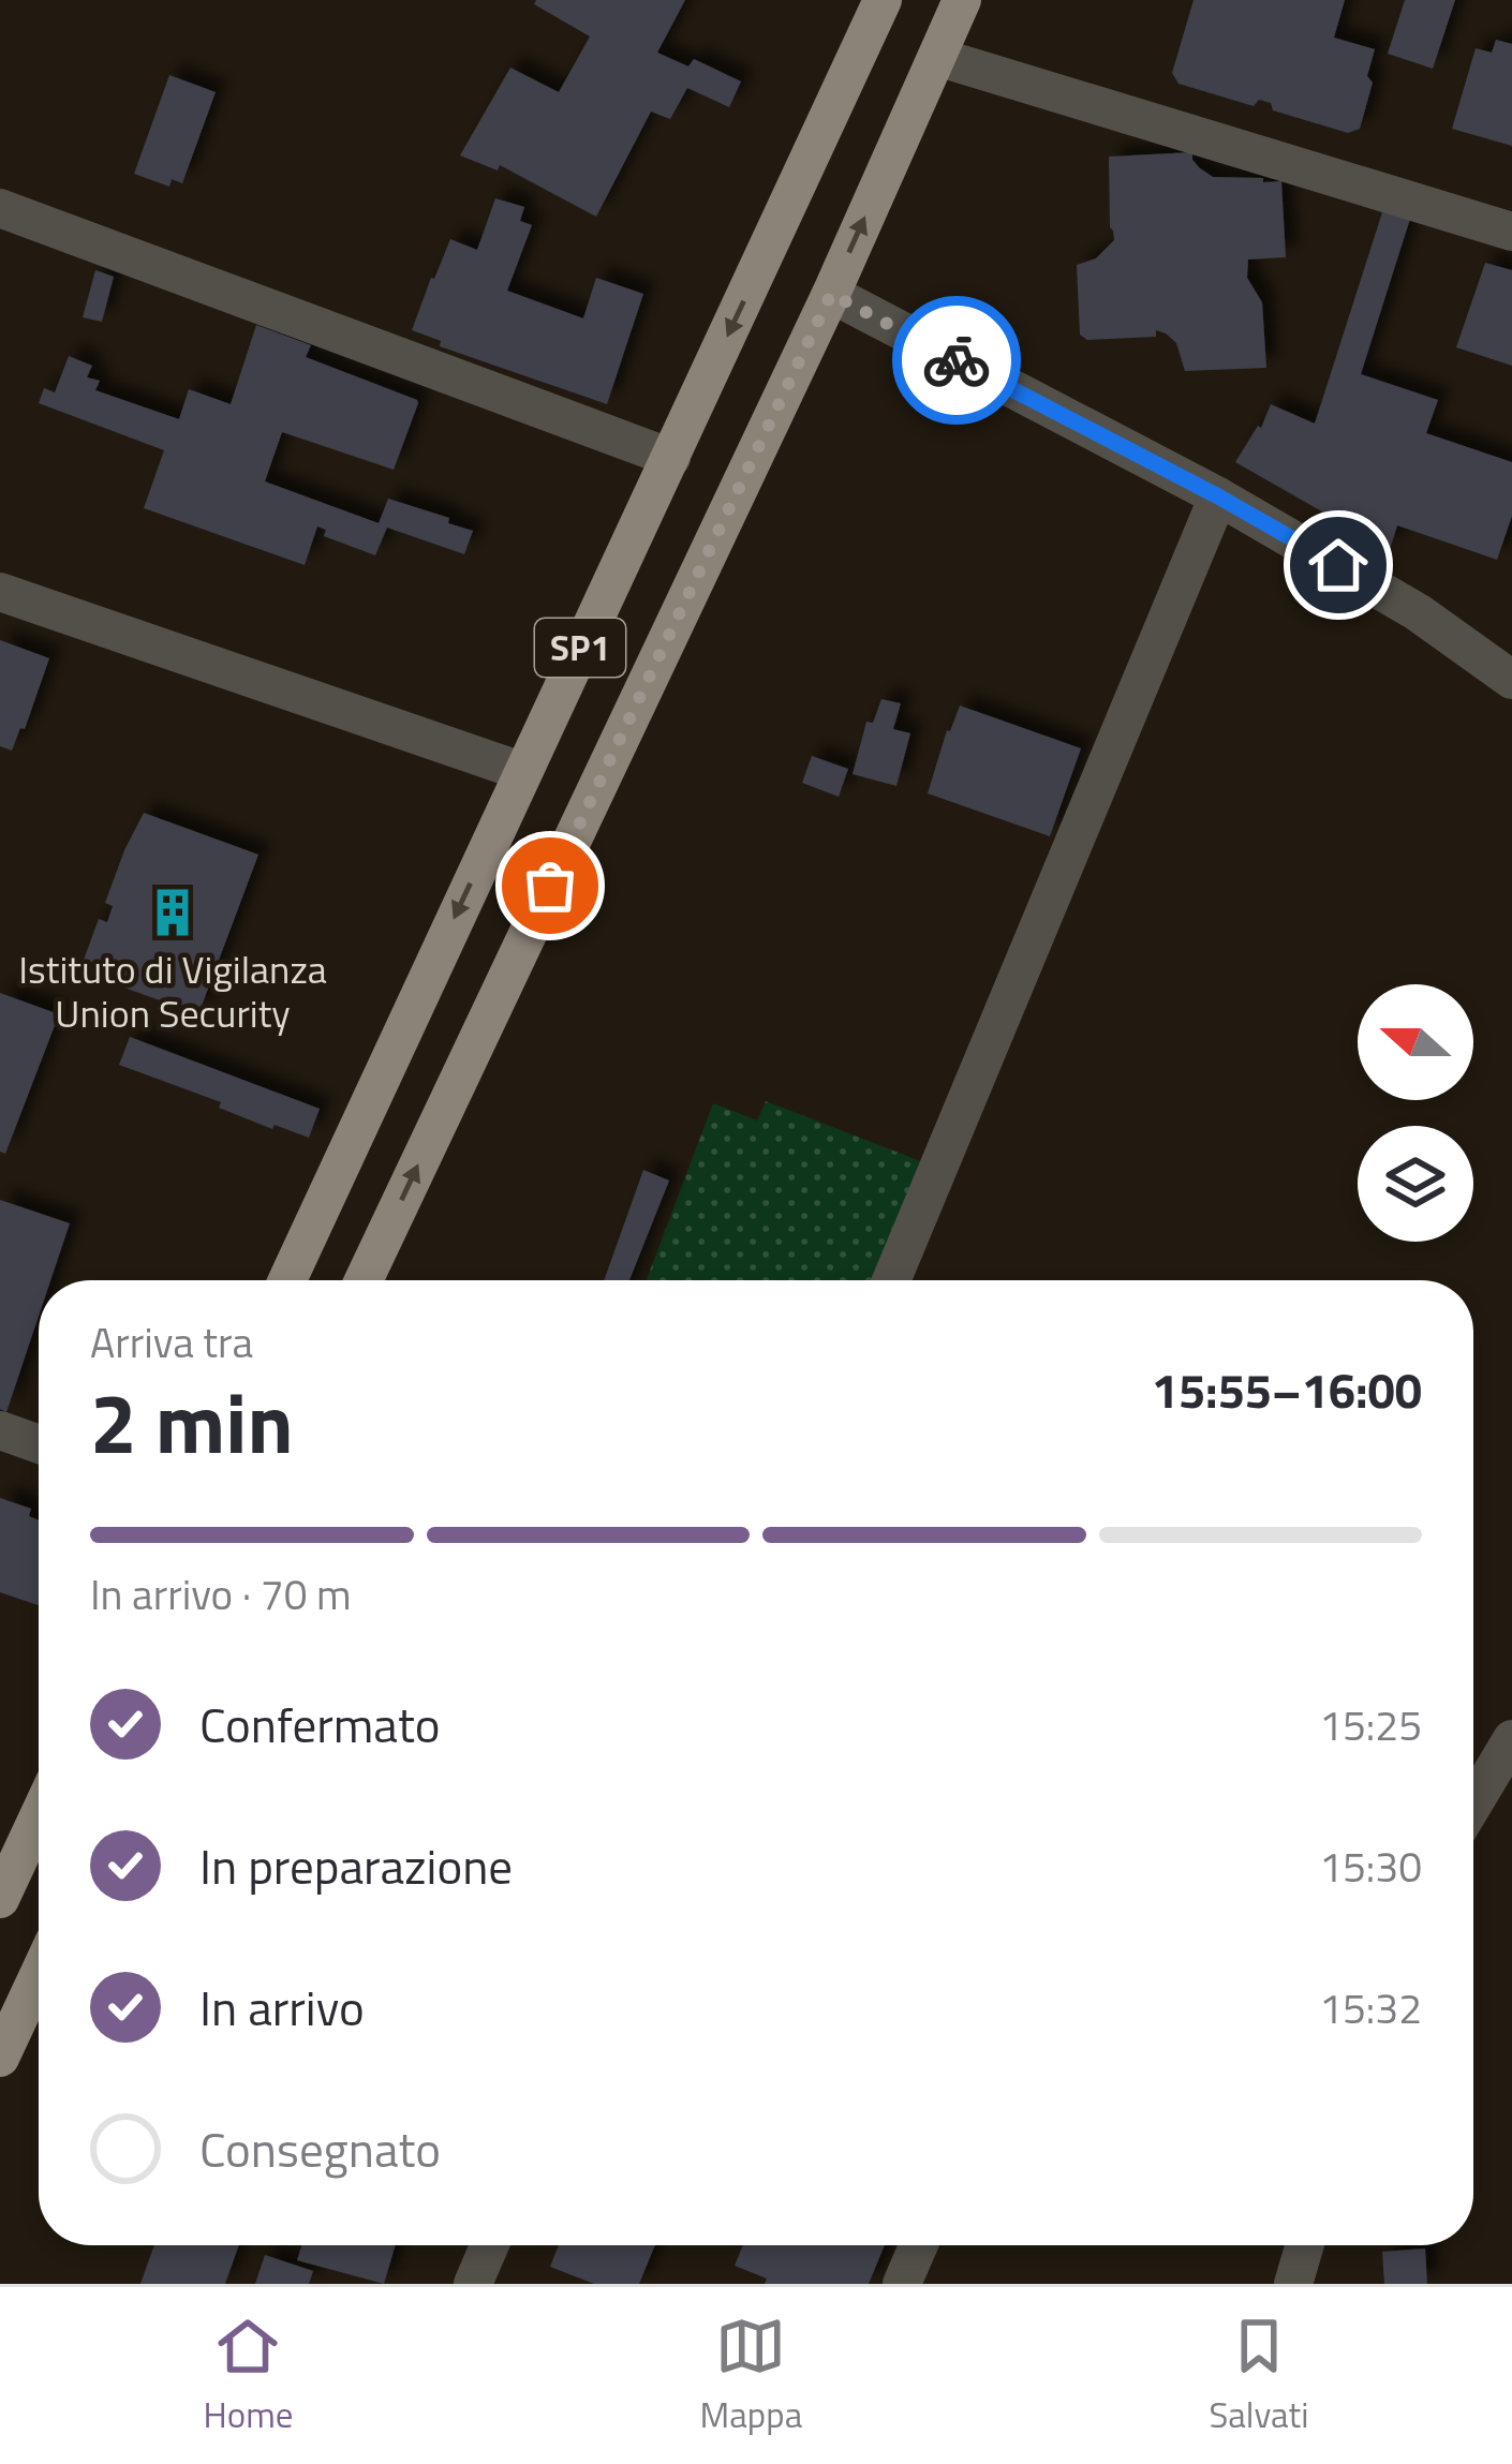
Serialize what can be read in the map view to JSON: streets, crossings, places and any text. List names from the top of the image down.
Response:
{
  "streets": {
    "main road": ["SP1"]
  },
  "places": {
    "building": ["Istituto di Vigilanza Union Security"]
  },
  "north": "left",
  "page": {
    "heading": ["2 min", "Arriva tra", "15:55–16:00"],
    "bar": "In arrivo · 70 m",
    "list": [
      ["Confermato", "15:25"],
      ["In preparazione", "15:30"],
      ["In arrivo", "15:32"],
      "Consegnato"
    ],
    "tabs": ["Home", "Mappa", "Salvati"]
  }
}
